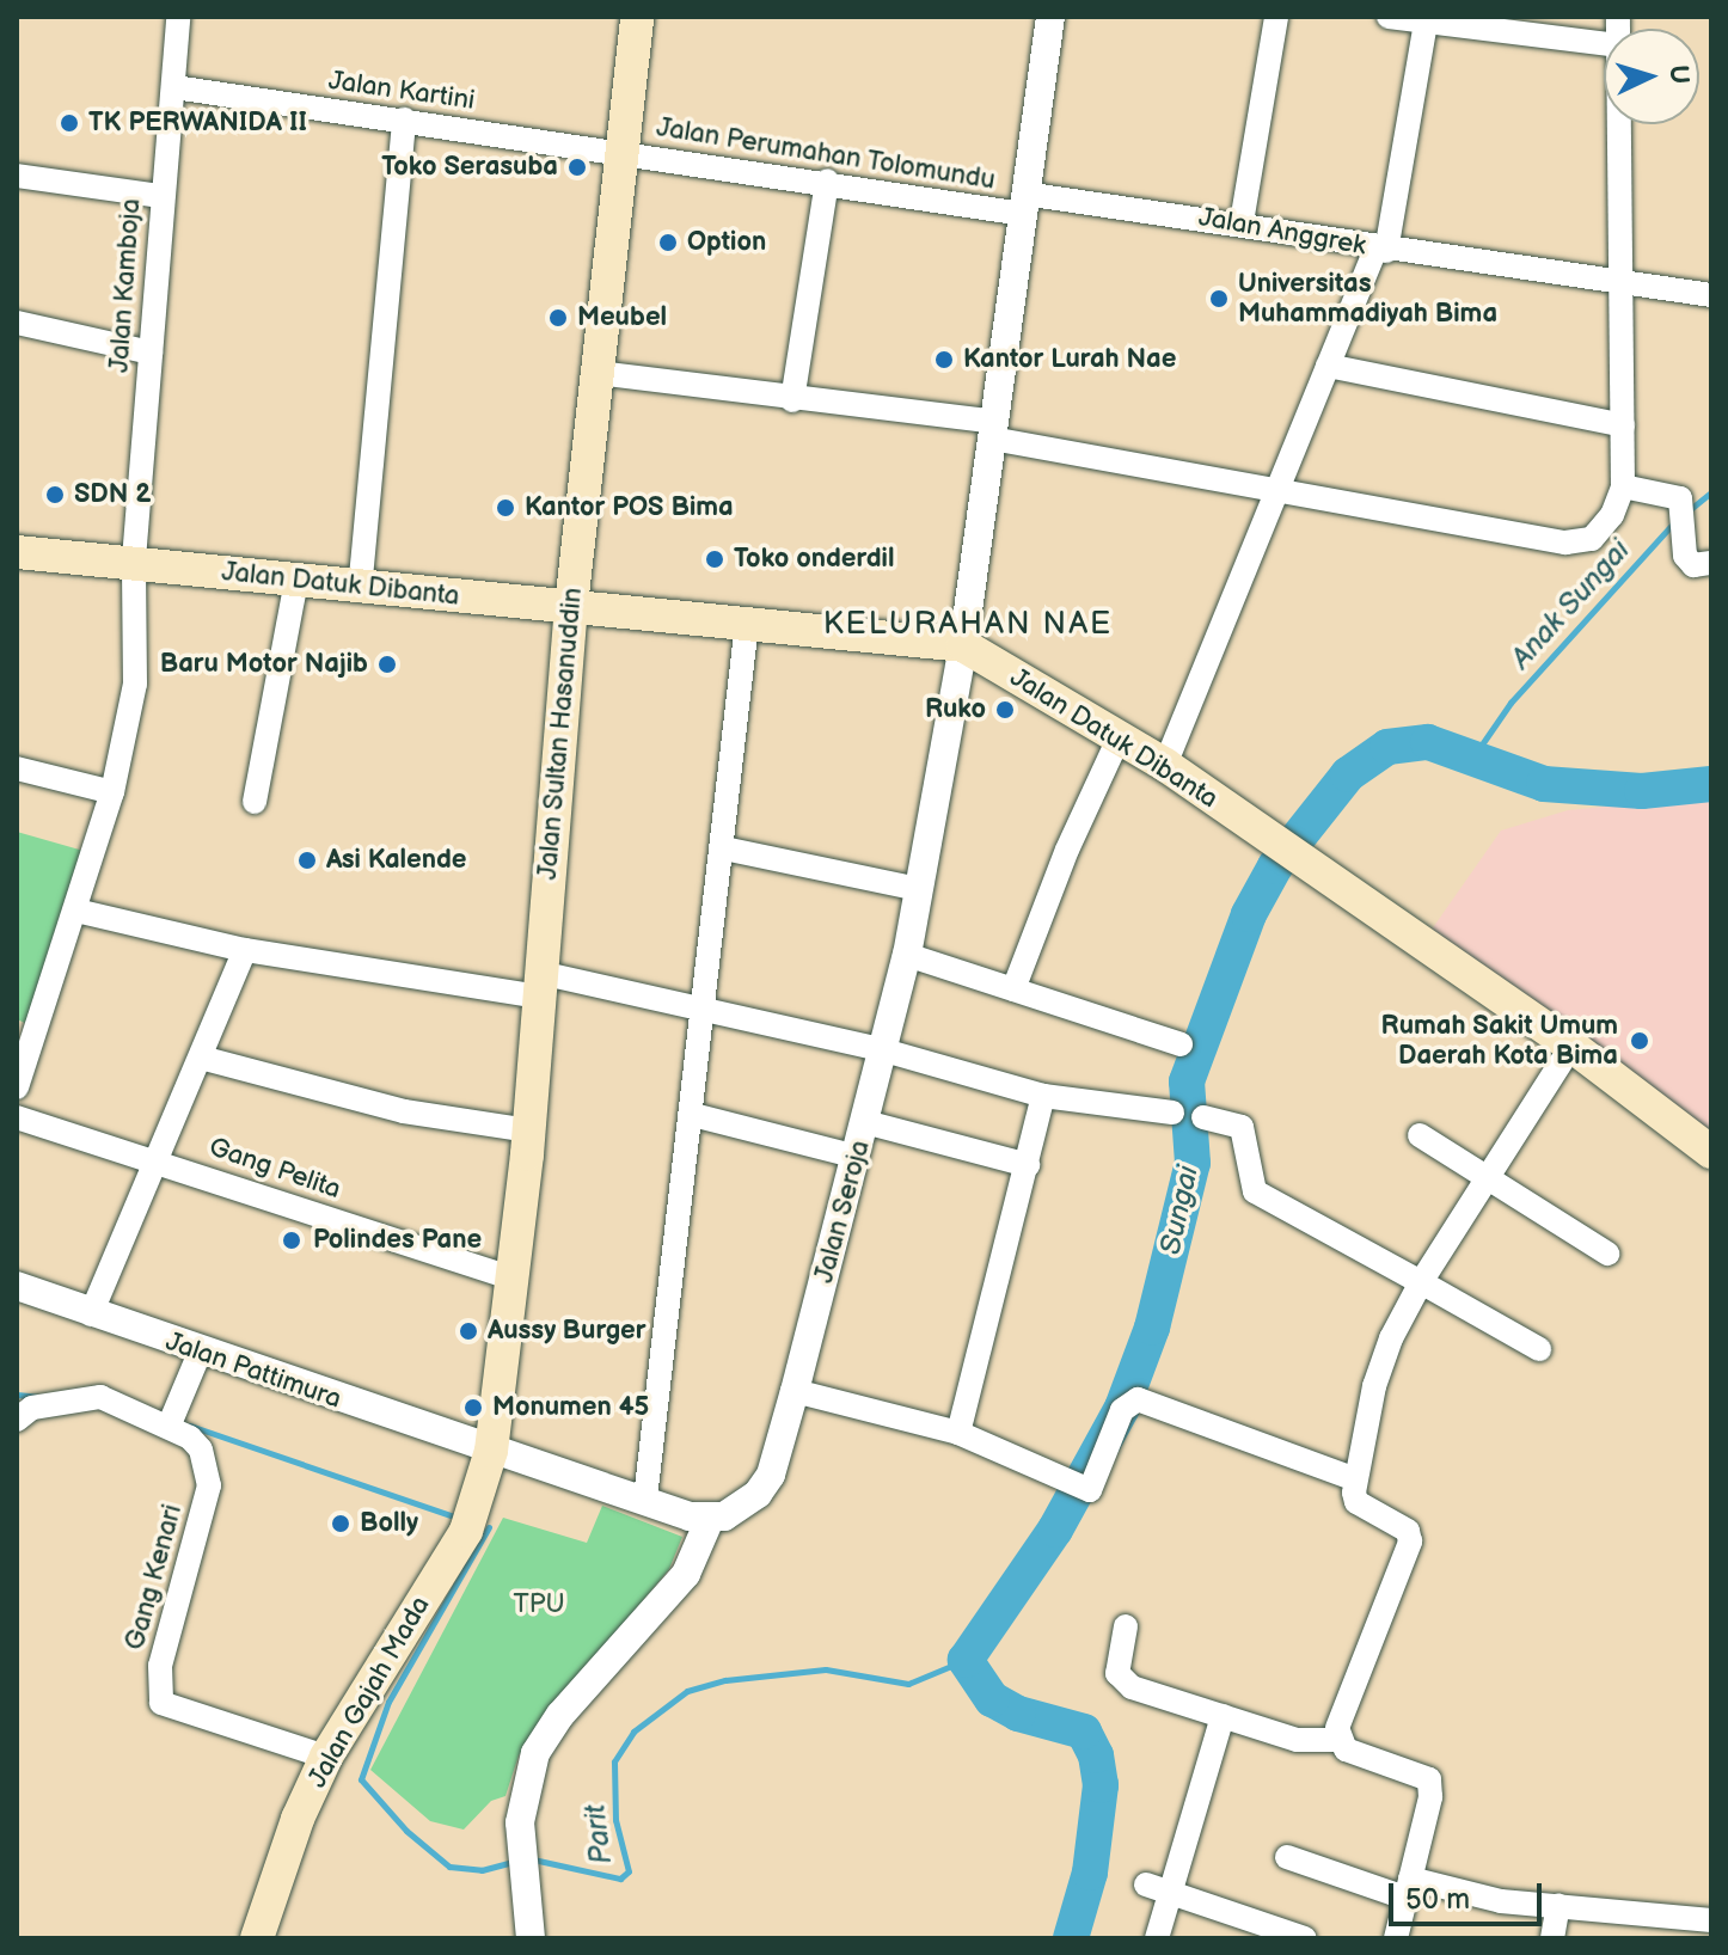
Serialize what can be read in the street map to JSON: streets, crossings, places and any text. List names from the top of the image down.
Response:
{
  "streets": {
    "main road": ["Jalan Datuk Dibanta", "Jalan Sultan Hasanuddin", "Jalan Gajah Mada"],
    "street": [
      "Jalan Kartini",
      "Jalan Perumahan Tolomundu",
      "Jalan Anggrek",
      "Jalan Kamboja",
      "Gang Pelita",
      "Jalan Seroja",
      "Jalan Pattimura",
      "Gang Kenari"
    ]
  },
  "crossings": [
    ["Jalan Kartini", "Jalan Perumahan Tolomundu"],
    ["Jalan Kartini", "Jalan Kamboja"],
    ["Jalan Kartini", "Jalan Sultan Hasanuddin"],
    ["Jalan Perumahan Tolomundu", "Jalan Anggrek"],
    ["Jalan Perumahan Tolomundu", "Jalan Sultan Hasanuddin"],
    ["Jalan Kamboja", "Jalan Datuk Dibanta"],
    ["Jalan Datuk Dibanta", "Jalan Sultan Hasanuddin"],
    ["Jalan Datuk Dibanta", "Jalan Seroja"],
    ["Jalan Sultan Hasanuddin", "Gang Pelita"],
    ["Jalan Sultan Hasanuddin", "Jalan Pattimura"],
    ["Jalan Sultan Hasanuddin", "Jalan Gajah Mada"],
    ["Jalan Pattimura", "Jalan Gajah Mada"],
    ["Gang Kenari", "Jalan Gajah Mada"]
  ],
  "districts": ["KELURAHAN NAE"],
  "water": ["Anak Sungai", "Sungai", "Parit"],
  "parks": ["TPU"],
  "places": [
    "TK PERWANIDA II",
    "Toko Serasuba",
    "Option",
    "Universitas Muhammadiyah Bima",
    "Meubel",
    "Kantor Lurah Nae",
    "SDN 2",
    "Kantor POS Bima",
    "Toko onderdil",
    "Baru Motor Najib",
    "Ruko",
    "Asi Kalende",
    "Rumah Sakit Umum Daerah Kota Bima",
    "Polindes Pane",
    "Aussy Burger",
    "Monumen 45",
    "Bolly"
  ],
  "scale_bar": "50 m",
  "north": "right"
}
